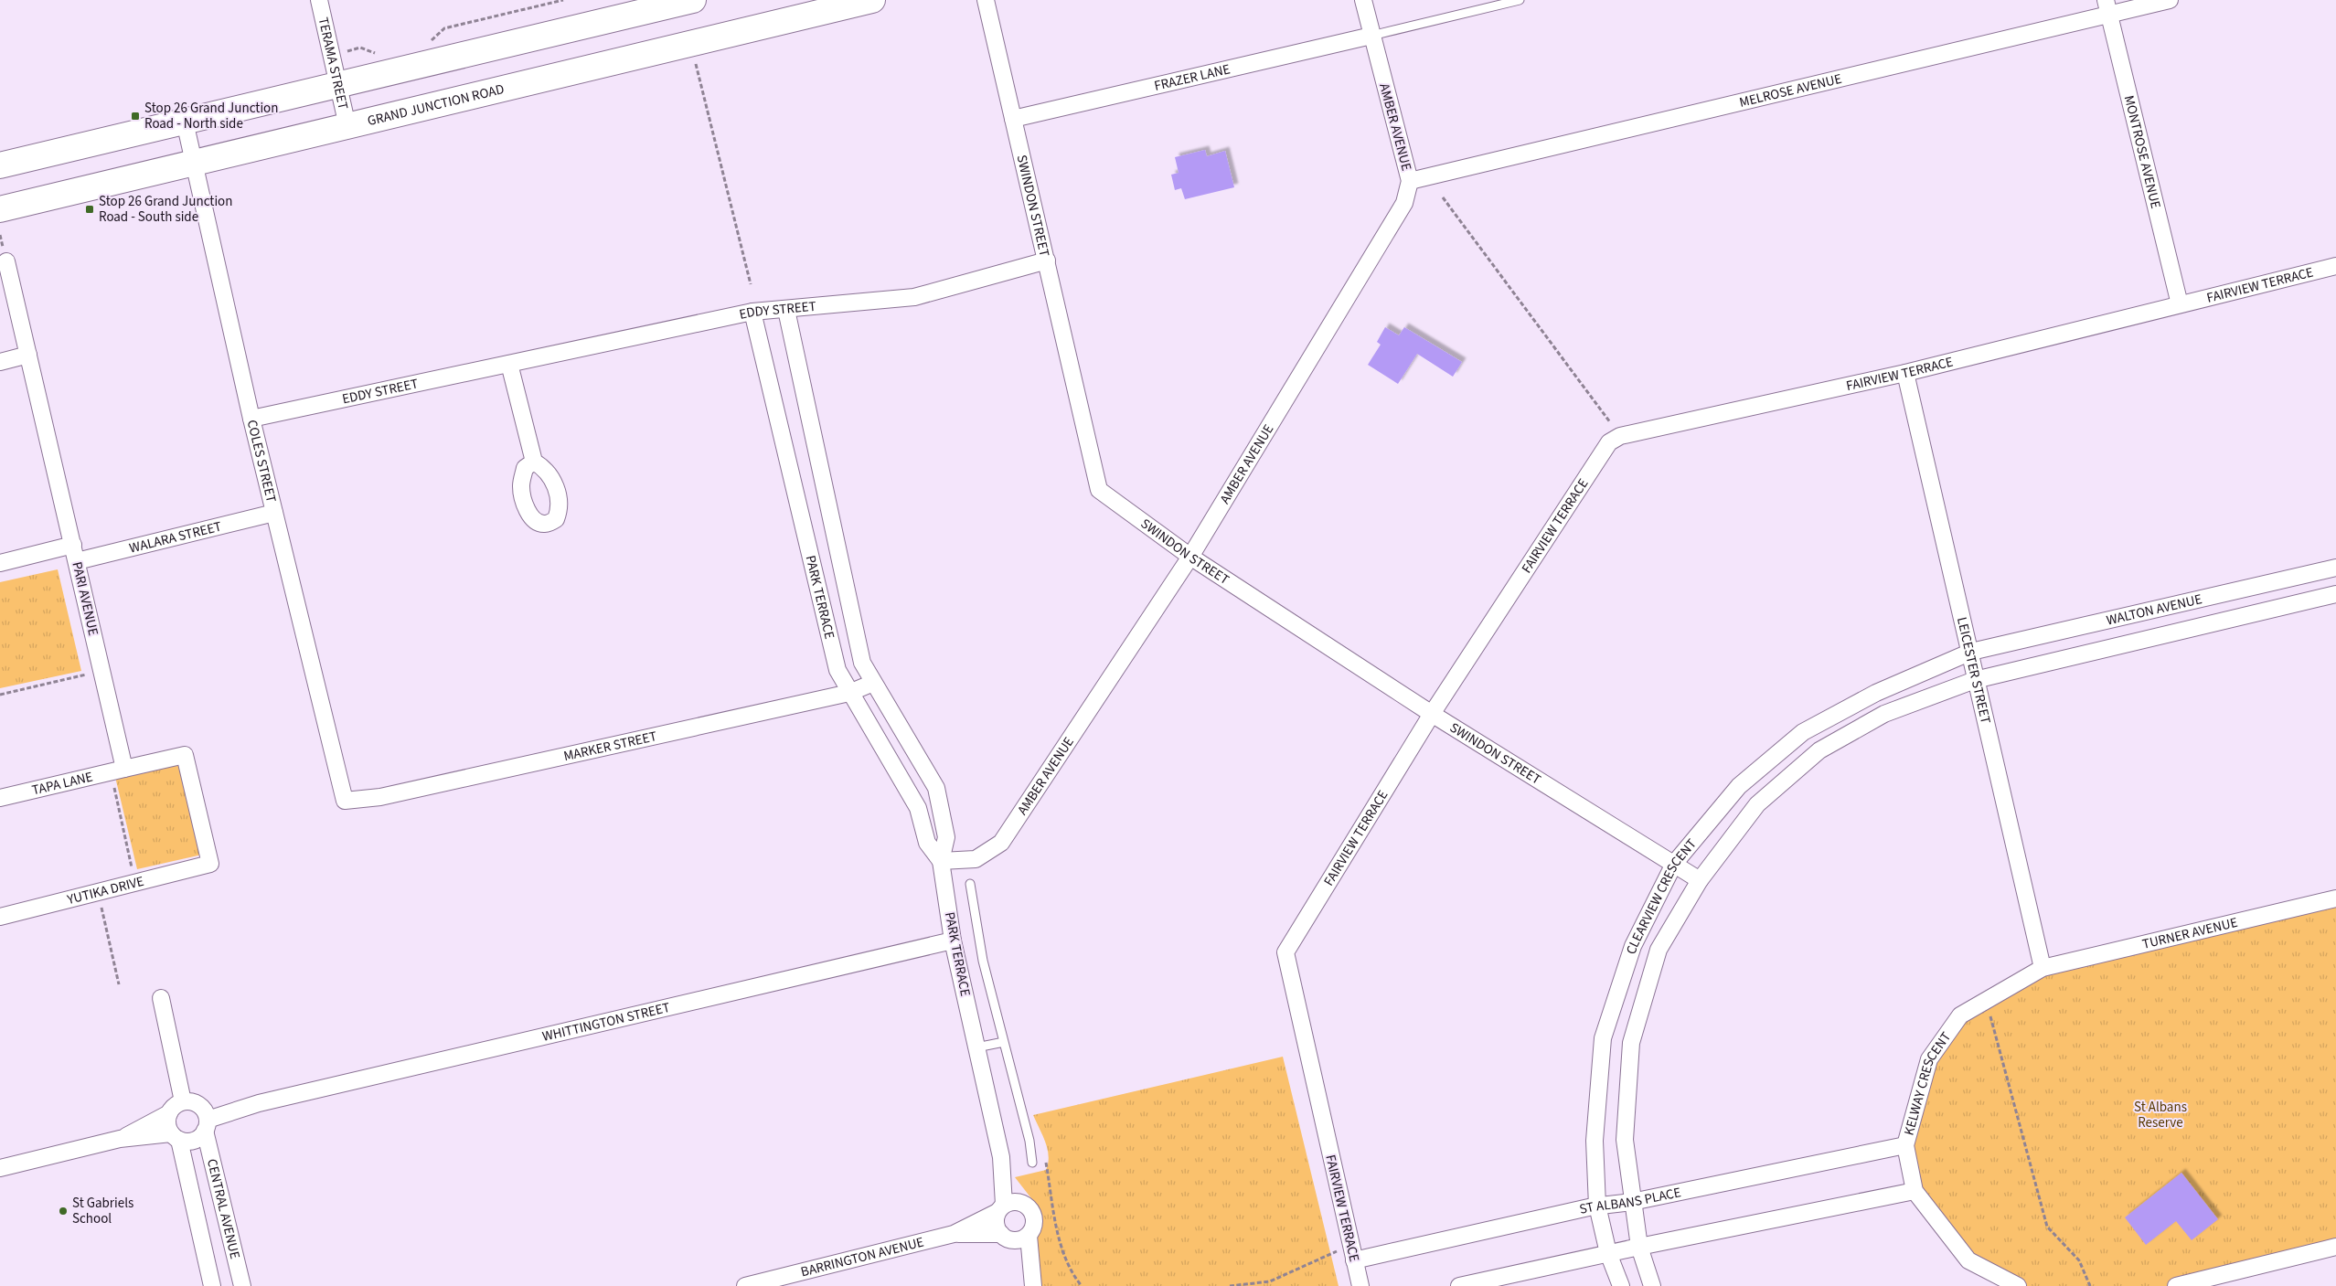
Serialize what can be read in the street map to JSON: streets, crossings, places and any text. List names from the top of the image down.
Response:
{
  "streets": {
    "highway": ["GRAND JUNCTION ROAD"],
    "street": [
      "TERAMA STREET",
      "FRAZER LANE",
      "MELROSE AVENUE",
      "AMBER AVENUE",
      "MONTROSE AVENUE",
      "SWINDON STREET",
      "FAIRVIEW TERRACE",
      "EDDY STREET",
      "COLES STREET",
      "WALARA STREET",
      "PARK TERRACE",
      "PARI AVENUE",
      "WALTON AVENUE",
      "LEICESTER STREET",
      "MARKER STREET",
      "TAPA LANE",
      "YUTIKA DRIVE",
      "CLEARVIEW CRESCENT",
      "TURNER AVENUE",
      "WHITTINGTON STREET",
      "KELWAY CRESCENT",
      "ST ALBANS PLACE",
      "CENTRAL AVENUE",
      "BARRINGTON AVENUE"
    ]
  },
  "crossings": [
    ["TERAMA STREET", "GRAND JUNCTION ROAD"],
    ["FRAZER LANE", "AMBER AVENUE"],
    ["FRAZER LANE", "SWINDON STREET"],
    ["MELROSE AVENUE", "AMBER AVENUE"],
    ["MELROSE AVENUE", "MONTROSE AVENUE"],
    ["GRAND JUNCTION ROAD", "COLES STREET"],
    ["AMBER AVENUE", "SWINDON STREET"],
    ["AMBER AVENUE", "PARK TERRACE"],
    ["MONTROSE AVENUE", "FAIRVIEW TERRACE"],
    ["SWINDON STREET", "FAIRVIEW TERRACE"],
    ["SWINDON STREET", "EDDY STREET"],
    ["SWINDON STREET", "CLEARVIEW CRESCENT"],
    ["FAIRVIEW TERRACE", "LEICESTER STREET"],
    ["FAIRVIEW TERRACE", "ST ALBANS PLACE"],
    ["EDDY STREET", "COLES STREET"],
    ["EDDY STREET", "PARK TERRACE"],
    ["COLES STREET", "WALARA STREET"],
    ["COLES STREET", "MARKER STREET"],
    ["WALARA STREET", "PARI AVENUE"],
    ["PARK TERRACE", "MARKER STREET"],
    ["PARK TERRACE", "WHITTINGTON STREET"],
    ["PARK TERRACE", "BARRINGTON AVENUE"],
    ["PARI AVENUE", "TAPA LANE"],
    ["PARI AVENUE", "YUTIKA DRIVE"],
    ["WALTON AVENUE", "LEICESTER STREET"],
    ["WALTON AVENUE", "CLEARVIEW CRESCENT"],
    ["LEICESTER STREET", "CLEARVIEW CRESCENT"],
    ["LEICESTER STREET", "TURNER AVENUE"],
    ["LEICESTER STREET", "KELWAY CRESCENT"],
    ["TAPA LANE", "YUTIKA DRIVE"],
    ["CLEARVIEW CRESCENT", "ST ALBANS PLACE"],
    ["TURNER AVENUE", "KELWAY CRESCENT"],
    ["WHITTINGTON STREET", "CENTRAL AVENUE"],
    ["KELWAY CRESCENT", "ST ALBANS PLACE"]
  ],
  "parks": ["St Albans Reserve"],
  "places": {
    "transit": ["Stop 26 Grand Junction Road - North side", "Stop 26 Grand Junction Road - South side"],
    "other": ["St Gabriels School"]
  }
}
